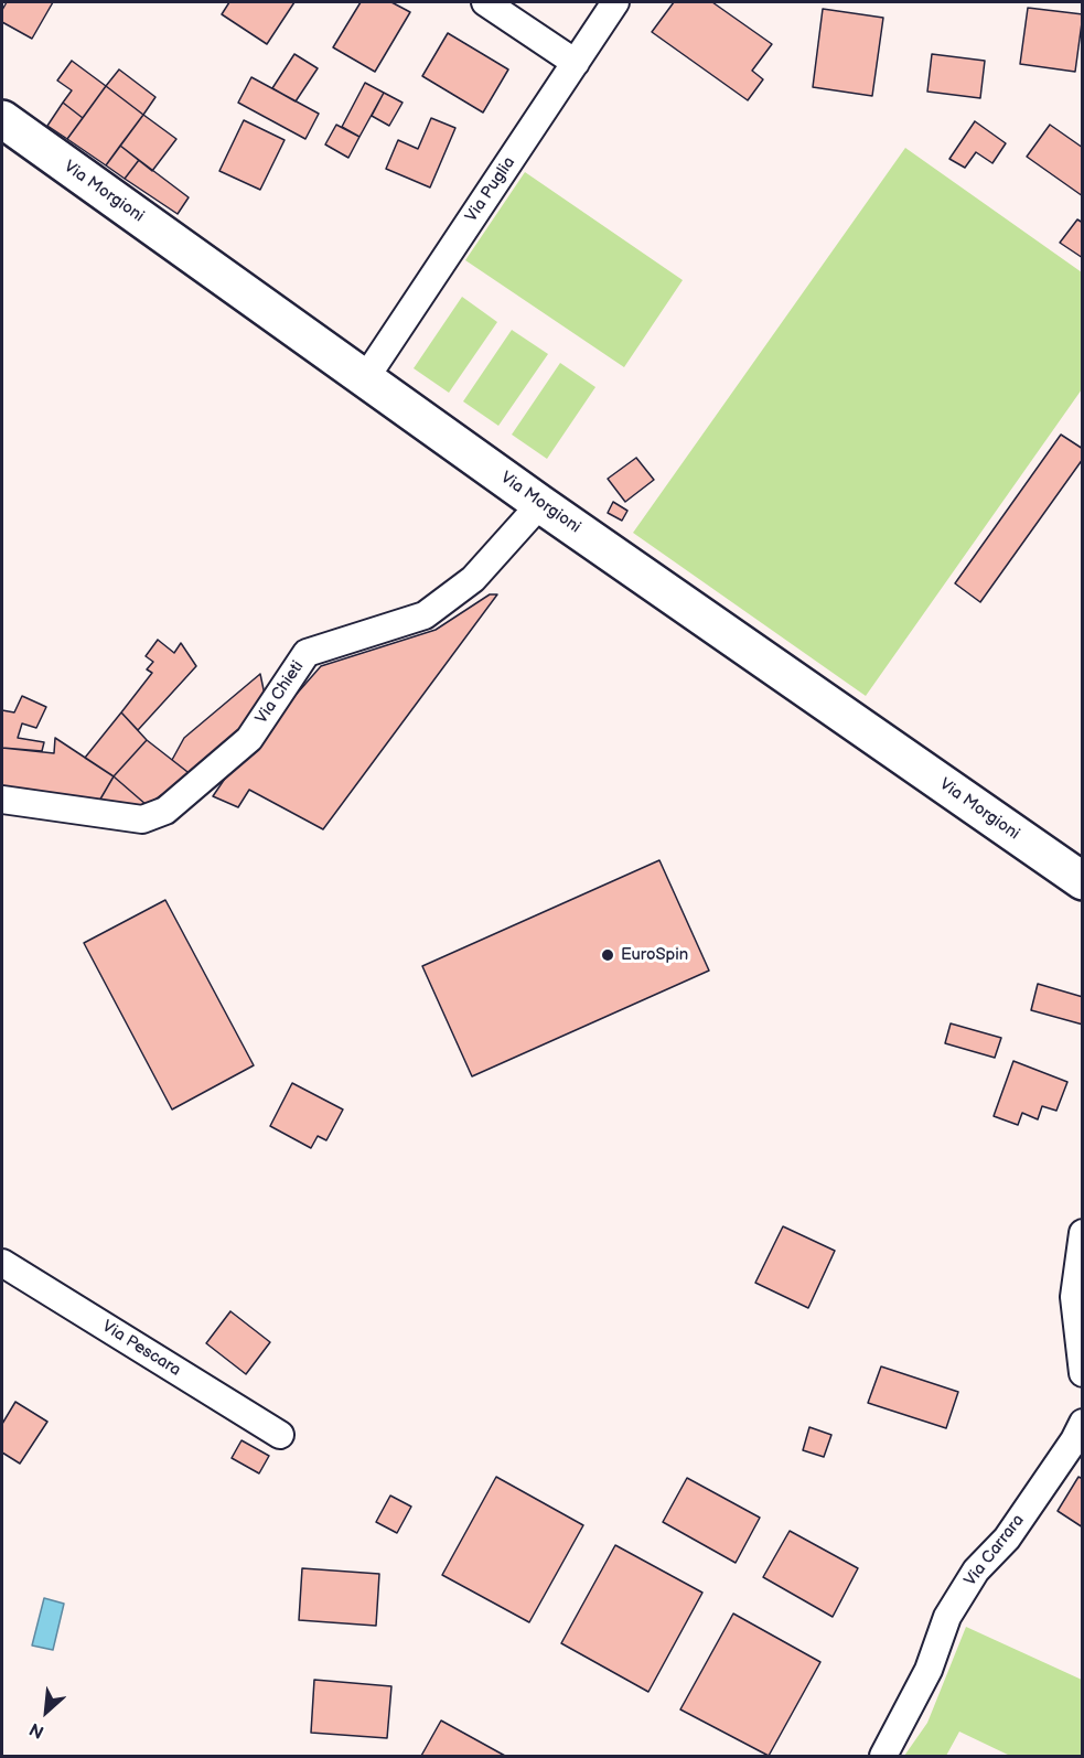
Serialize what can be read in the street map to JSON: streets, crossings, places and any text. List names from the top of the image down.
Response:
{
  "streets": {
    "main road": ["Via Morgioni"],
    "street": [
      "Via Puglia",
      "Via Chieti",
      "Via Pescara",
      "Via Carrara"
    ]
  },
  "crossings": [
    ["Via Puglia", "Via Morgioni"],
    ["Via Morgioni", "Via Chieti"]
  ],
  "places": ["EuroSpin"],
  "north": "bottom left"
}
